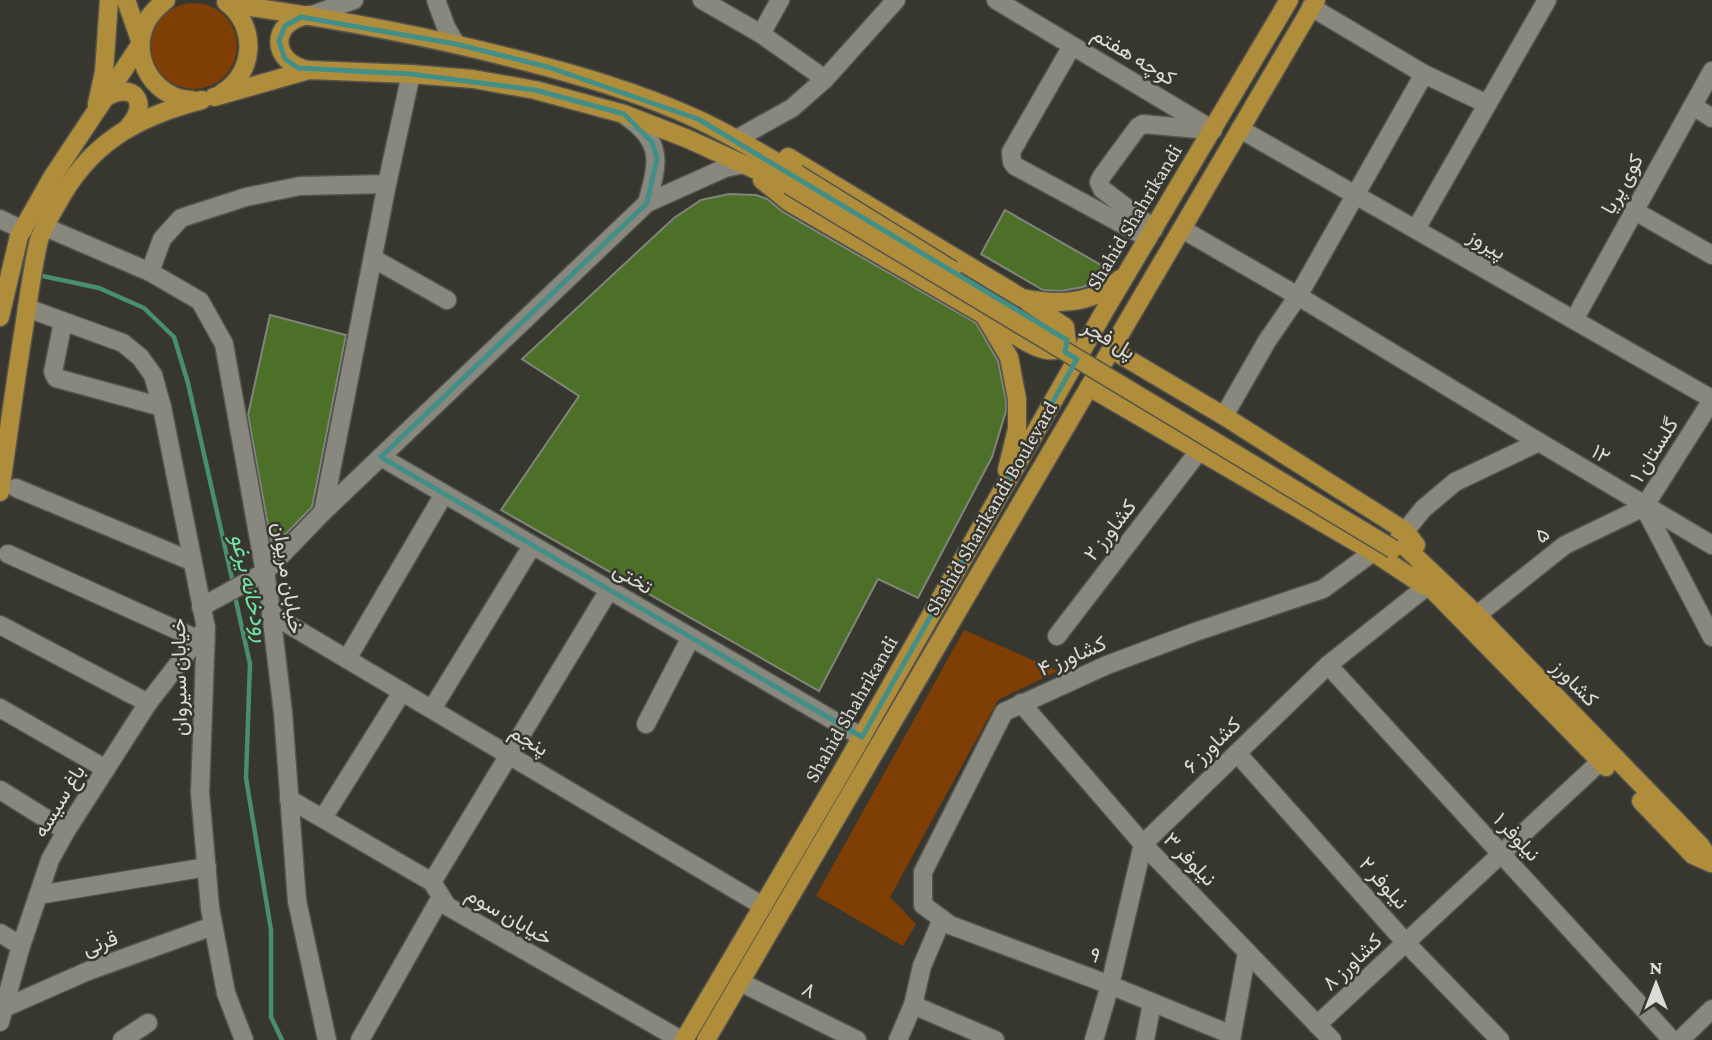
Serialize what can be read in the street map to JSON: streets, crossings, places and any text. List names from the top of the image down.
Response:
{
  "streets": {
    "main road": [
      "Shahid Shahrikandi",
      "پل فجر",
      "Shahid Sharikandi Boulevard",
      "کشاورز"
    ],
    "street": [
      "کوچه هفتم",
      "کوی پریا",
      "پیروز",
      "گلستان ۱",
      "۱۲",
      "کشاورز ۲",
      "۵",
      "خیابان مریوان",
      "تختی",
      "کشاورز ۴",
      "خیابان سیروان",
      "پنجم",
      "کشاورز ۶",
      "باغ سیسه",
      "نیلوفر ۱",
      "نیلوفر ۳",
      "نیلوفر ۲",
      "خیابان سوم",
      "قرنی",
      "۹",
      "کشاورز ۸",
      "۸"
    ]
  },
  "crossings": [
    ["کوچه هفتم", "Shahid Shahrikandi"],
    ["کوی پریا", "پیروز"],
    ["Shahid Shahrikandi", "تختی"],
    ["Shahid Shahrikandi", "پنجم"],
    ["Shahid Shahrikandi", "خیابان سوم"],
    ["پیروز", "گلستان ۱"],
    ["پیروز", "Shahid Sharikandi Boulevard"],
    ["پل فجر", "کشاورز"],
    ["گلستان ۱", "۱۲"],
    ["گلستان ۱", "۵"],
    ["۱۲", "Shahid Sharikandi Boulevard"],
    ["۱۲", "۵"],
    ["Shahid Sharikandi Boulevard", "۸"],
    ["۵", "کشاورز"],
    ["خیابان مریوان", "پنجم"],
    ["خیابان مریوان", "خیابان سوم"],
    ["کشاورز ۴", "نیلوفر ۳"],
    ["کشاورز ۴", "۹"],
    ["خیابان سیروان", "باغ سیسه"],
    ["خیابان سیروان", "قرنی"],
    ["کشاورز ۶", "نیلوفر ۱"],
    ["کشاورز ۶", "نیلوفر ۳"],
    ["کشاورز ۶", "نیلوفر ۲"],
    ["باغ سیسه", "قرنی"],
    ["نیلوفر ۱", "کشاورز ۸"],
    ["نیلوفر ۳", "کشاورز ۸"],
    ["نیلوفر ۲", "کشاورز ۸"]
  ],
  "water": ["رودخانه یرغو"],
  "north": "top"
}
